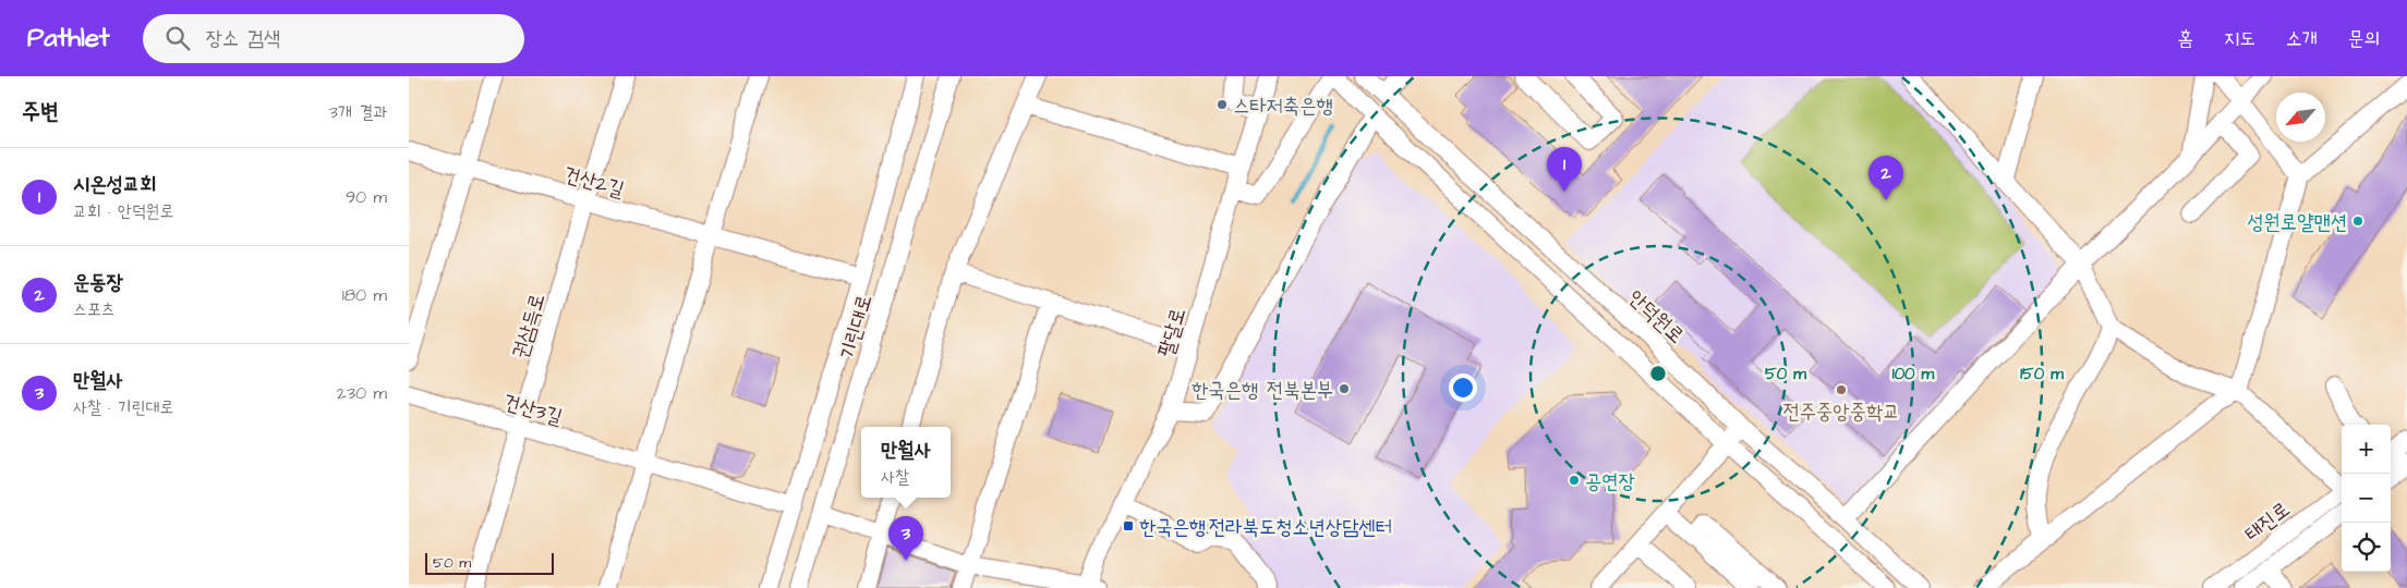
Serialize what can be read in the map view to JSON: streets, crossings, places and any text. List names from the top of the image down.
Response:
{
  "streets": {
    "street": [
      "건산2길",
      "안덕원로",
      "권삼득로",
      "기린대로",
      "팔달로",
      "건산3길",
      "태진로"
    ]
  },
  "crossings": [
    ["건산2길", "권삼득로"],
    ["건산2길", "기린대로"],
    ["권삼득로", "건산3길"],
    ["기린대로", "건산3길"]
  ],
  "places": {
    "other": [
      "스타저축은행",
      "성원로얄맨션",
      "한국은행 전북본부",
      "전주중앙중학교",
      "공연장"
    ],
    "transit": ["한국은행.전라북도청소년상담센터"]
  },
  "scale_bar": "50 m",
  "north": "bottom left",
  "page": {
    "header": "Pathlet",
    "search": "장소 검색",
    "nav": [
      "홈",
      "지도",
      "소개",
      "문의"
    ],
    "heading": ["주변", "3개 결과"],
    "list": [
      {
        "mark": "1",
        "name": "시온성교회",
        "note": "교회 · 안덕원로",
        "value": "90 m"
      },
      {
        "mark": "2",
        "name": "운동장",
        "note": "스포츠",
        "value": "180 m"
      },
      {
        "mark": "3",
        "name": "만월사",
        "note": "사찰 · 기린대로",
        "value": "230 m"
      }
    ],
    "pins": ["1", "2", "3"],
    "map_buttons": ["+", "−"],
    "popup": ["만월사", "사찰"],
    "scale": "50 m"
  },
  "rings": ["50 m", "100 m", "150 m"]
}
